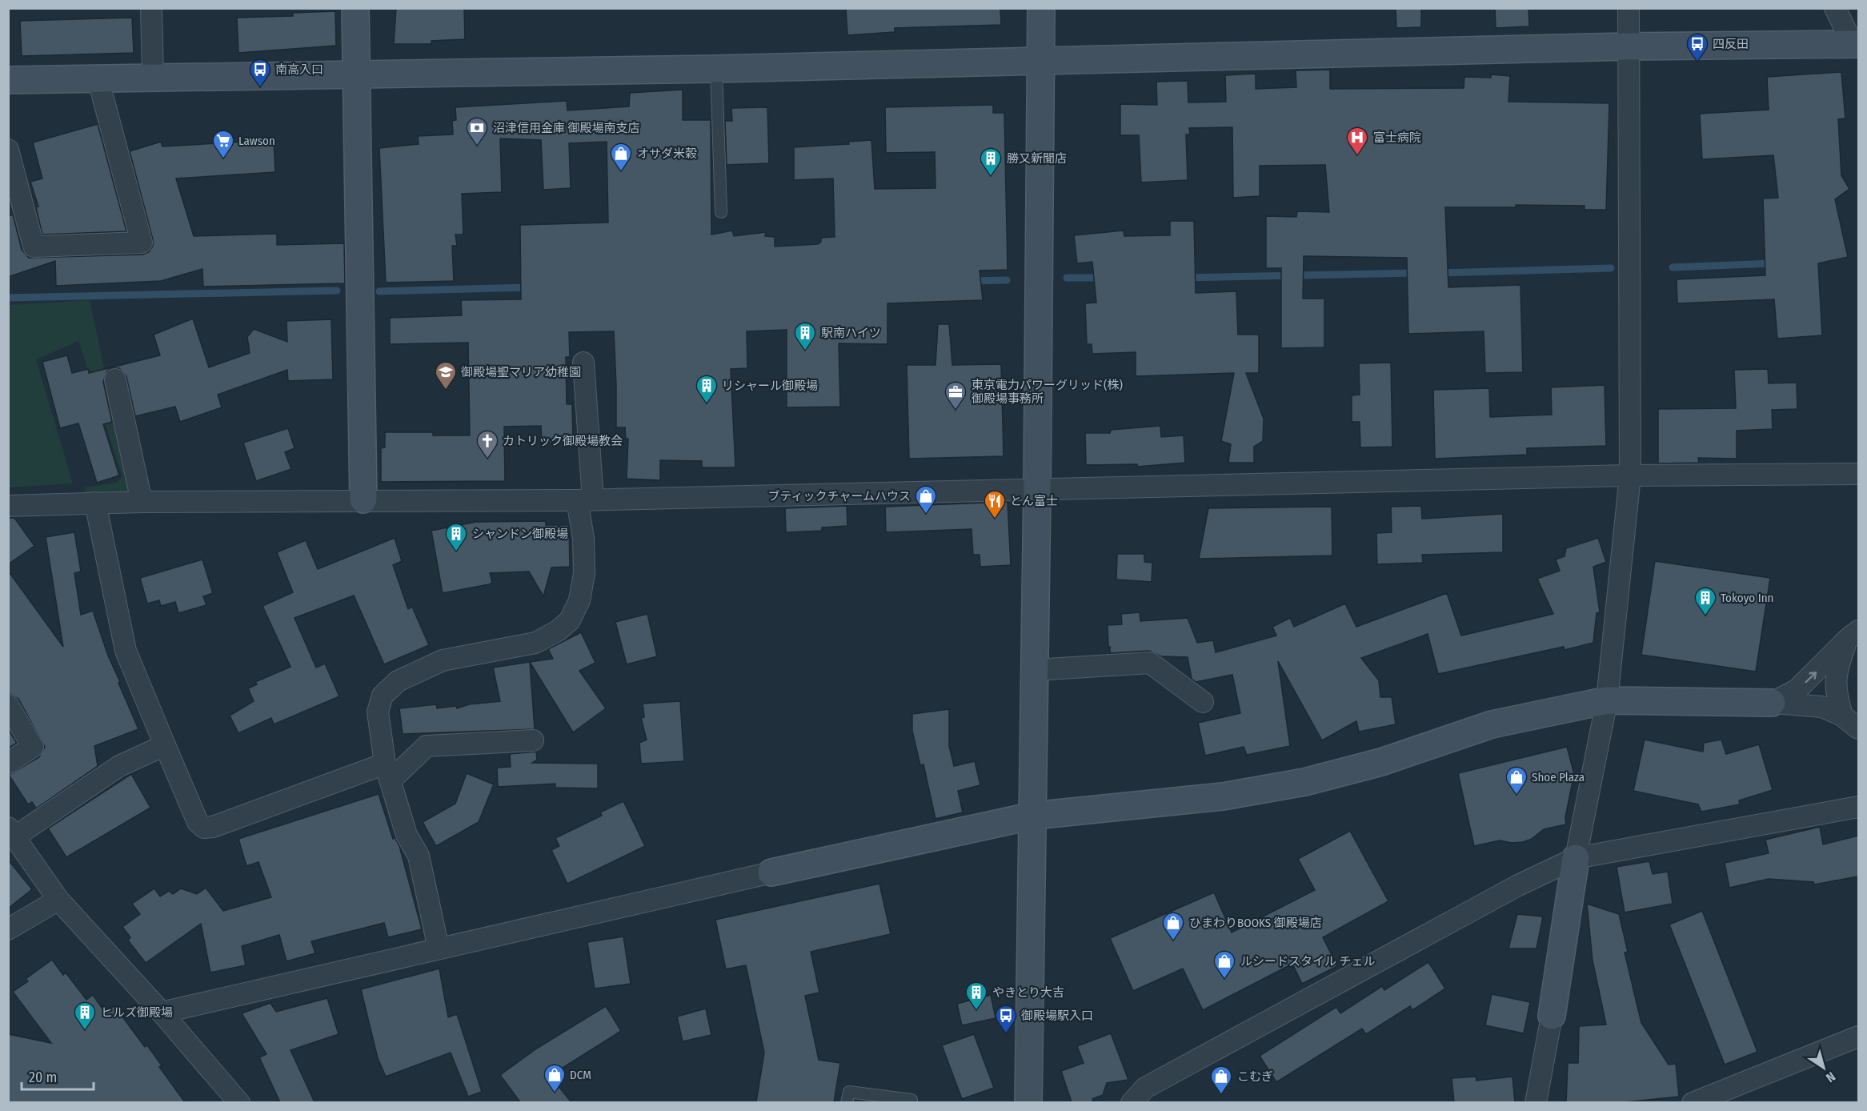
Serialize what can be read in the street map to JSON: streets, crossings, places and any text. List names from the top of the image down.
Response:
{
  "places": {
    "bus stop": ["四反田", "南高入口", "御殿場駅入口"],
    "bank": ["沼津信用金庫 御殿場南支店"],
    "hospital": ["富士病院"],
    "supermarket": ["Lawson"],
    "shop": [
      "オサダ米穀",
      "ブティックチャームハウス",
      "Shoe Plaza",
      "ひまわりBOOKS 御殿場店",
      "ルシードスタイル チェル",
      "DCM",
      "こむぎ"
    ],
    "building": [
      "勝又新聞店",
      "駅南ハイツ",
      "リシャール御殿場",
      "シャンドン御殿場",
      "Tokoyo Inn",
      "やきとり大吉",
      "ヒルズ御殿場"
    ],
    "school or university": ["御殿場聖マリア幼稚園"],
    "office": ["東京電力パワーグリッド(株) 御殿場事務所"],
    "church": ["カトリック御殿場教会"],
    "restaurant": ["とん富士"]
  },
  "scale_bar": "20 m",
  "north": "bottom right"
}
